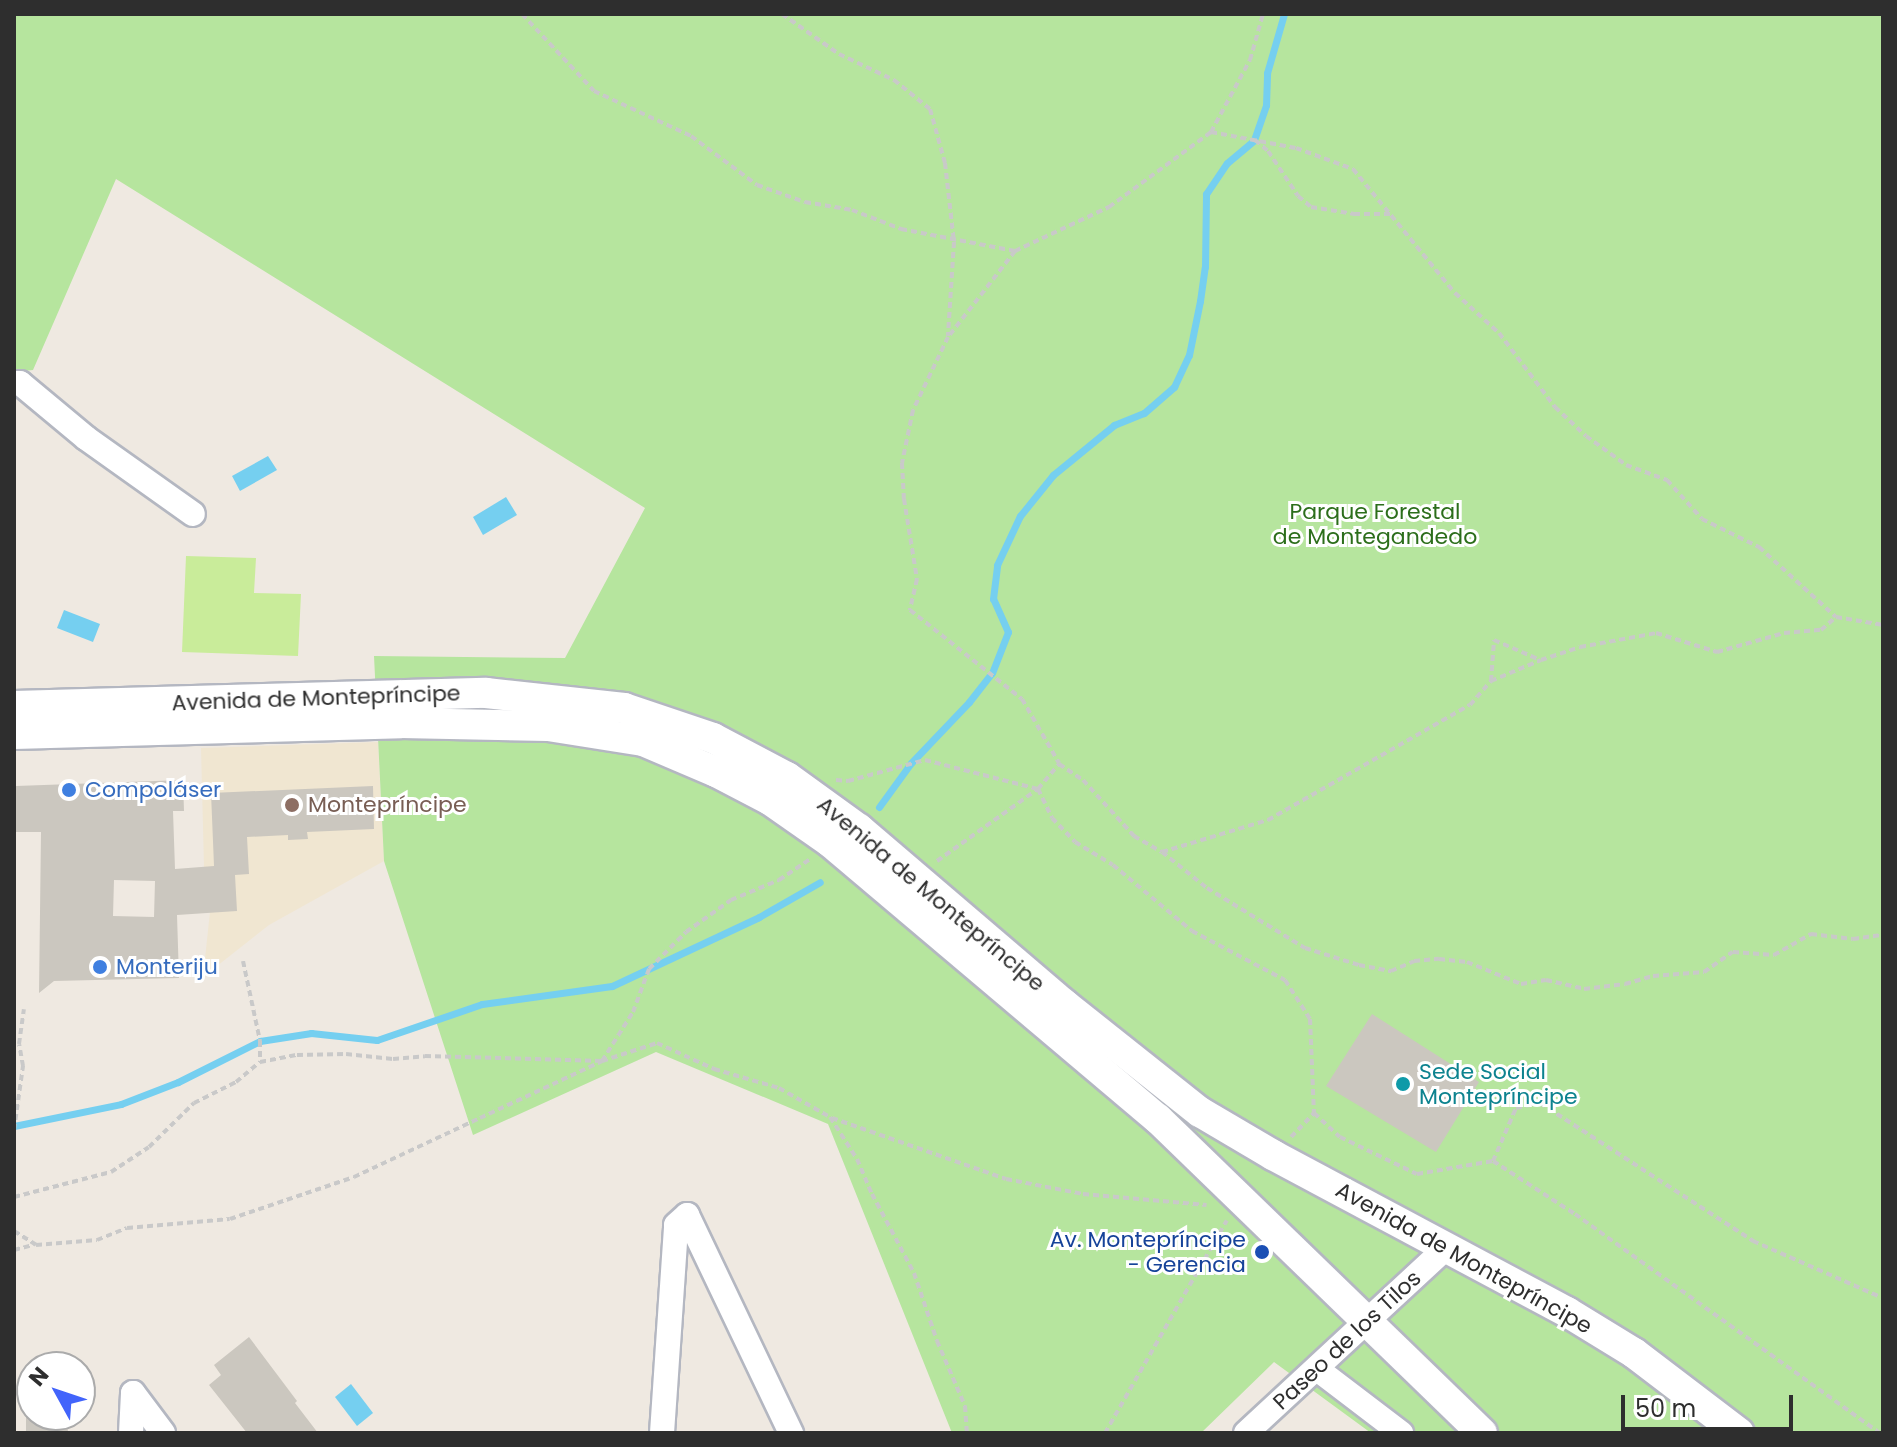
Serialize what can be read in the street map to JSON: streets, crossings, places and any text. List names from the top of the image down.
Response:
{
  "streets": {
    "street": ["Avenida de Montepríncipe", "Paseo de los Tilos"]
  },
  "crossings": [
    ["Avenida de Montepríncipe", "Paseo de los Tilos"]
  ],
  "parks": ["Parque Forestal de Montegandedo"],
  "places": [
    "Compoláser",
    "Montepríncipe",
    "Monteriju",
    "Sede Social Montepríncipe",
    "Av. Montepríncipe - Gerencia"
  ],
  "scale_bar": "50 m",
  "north": "top left"
}
